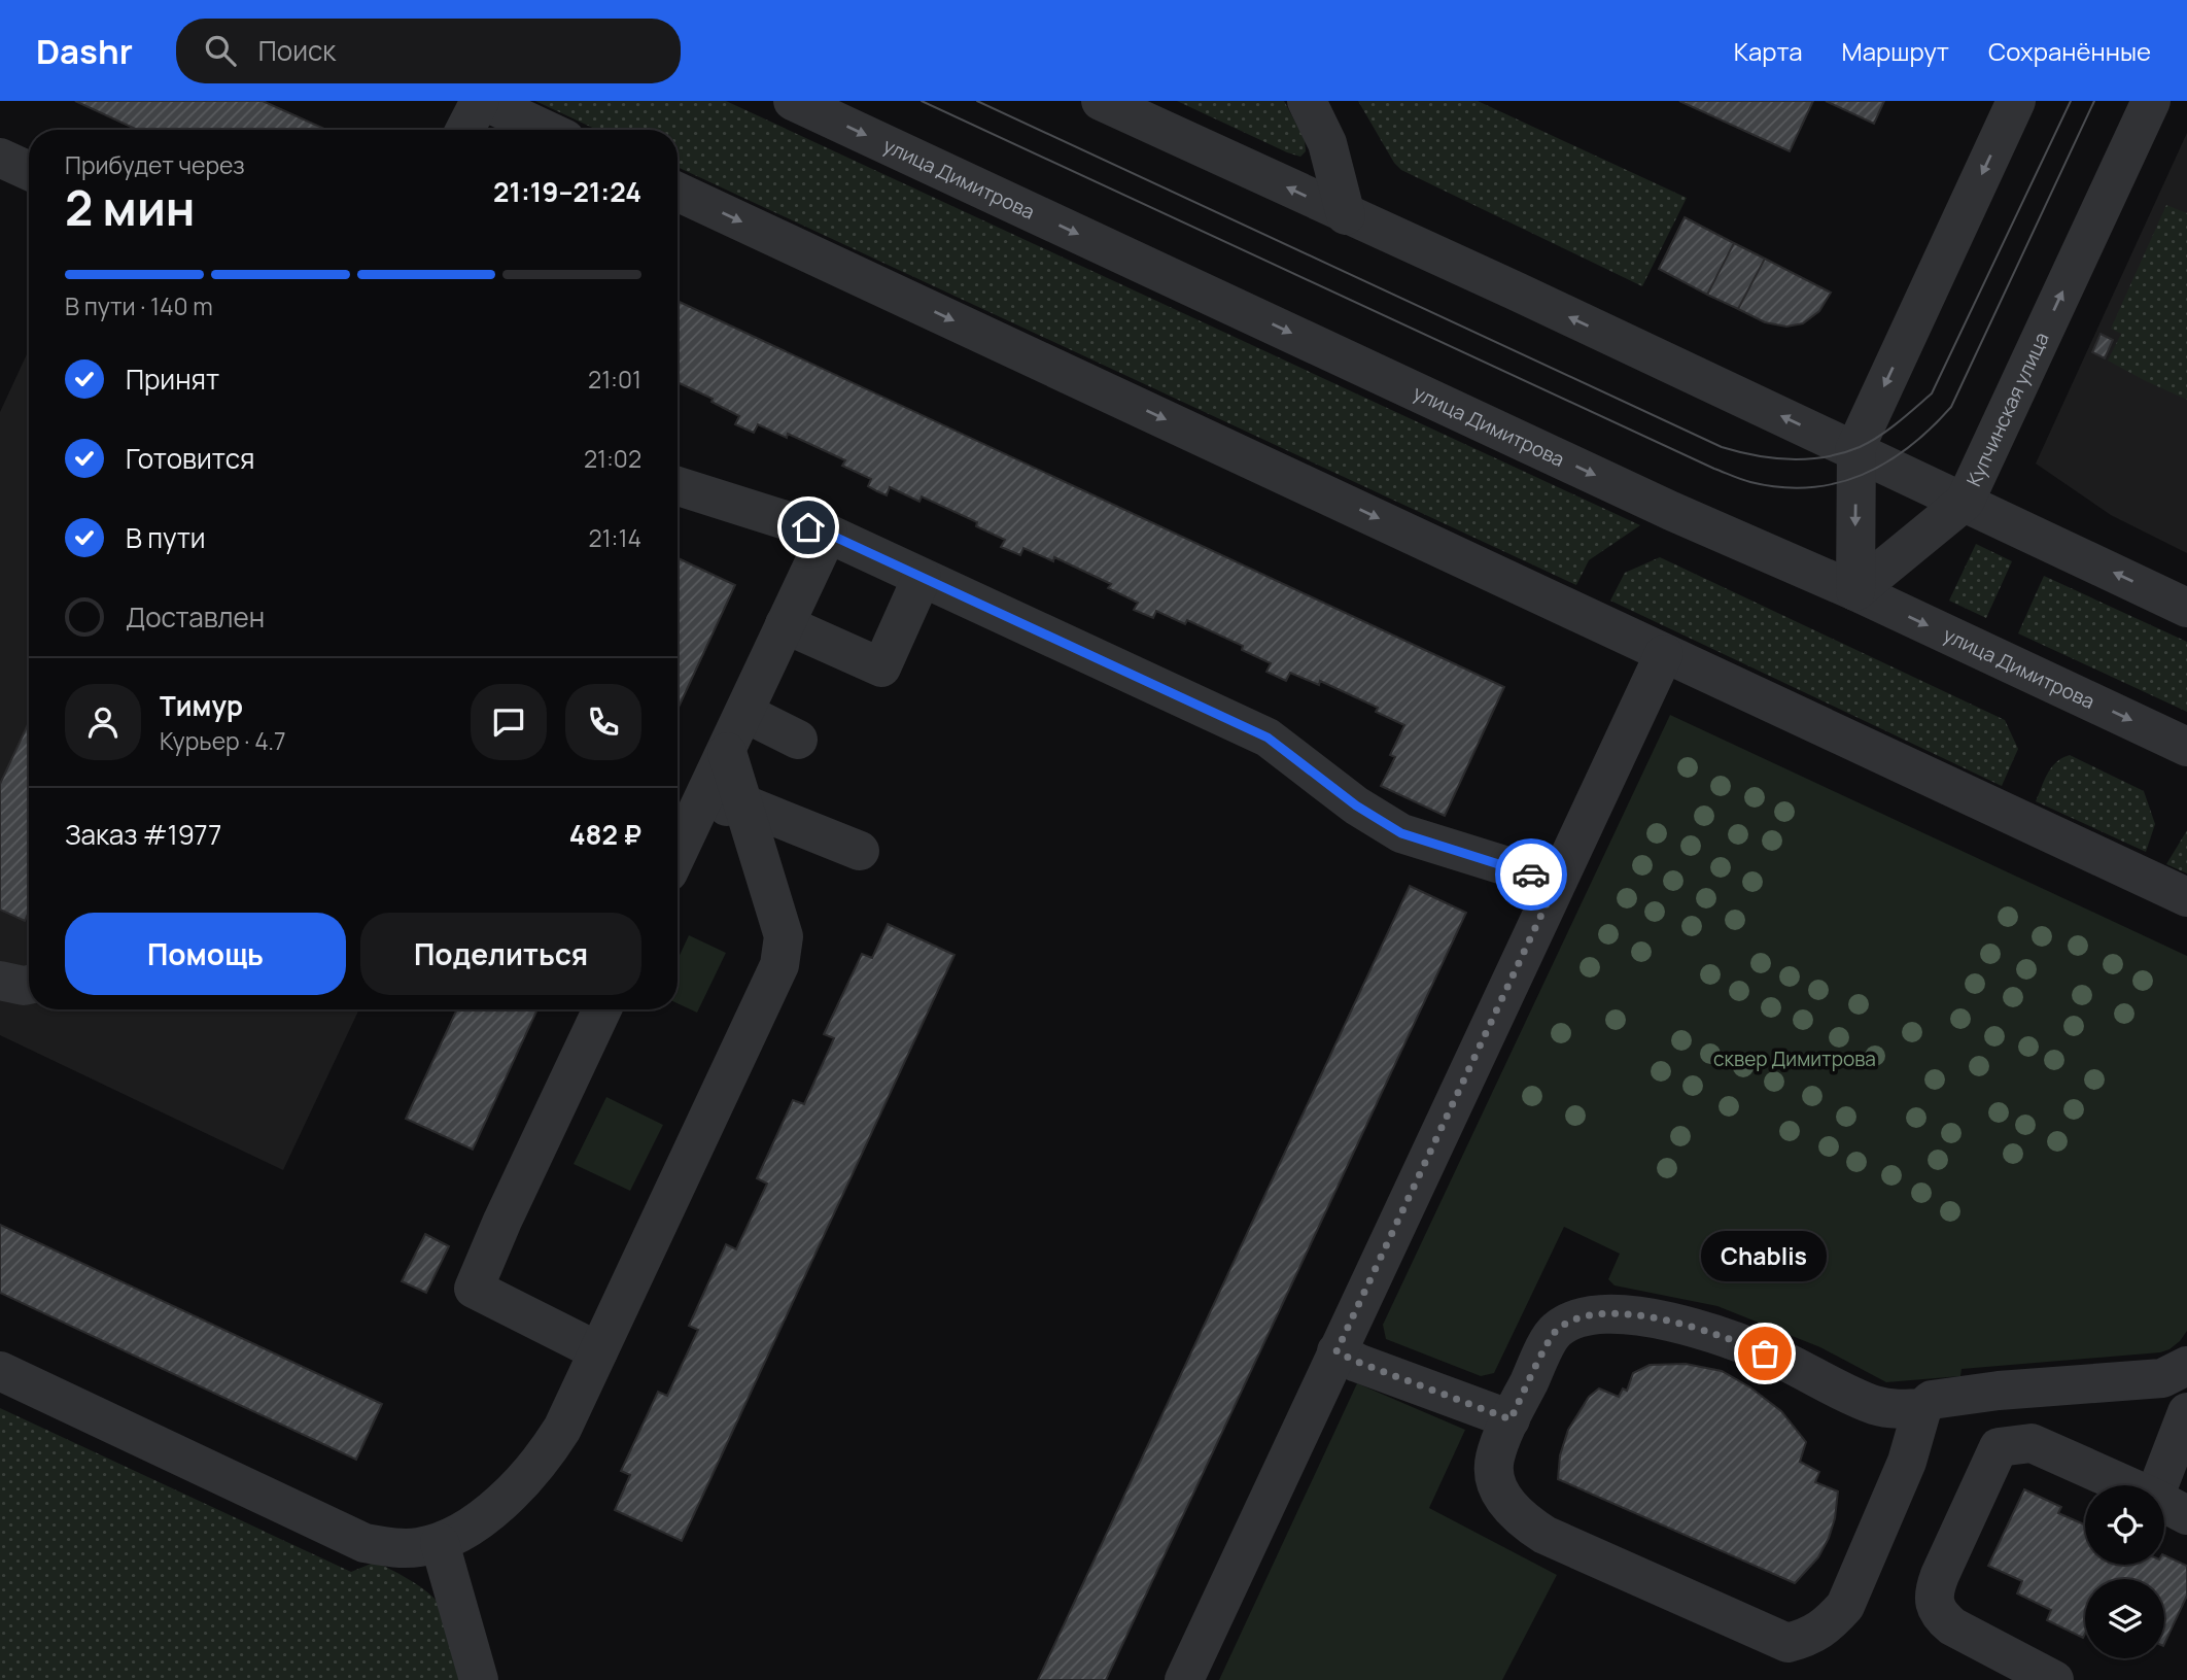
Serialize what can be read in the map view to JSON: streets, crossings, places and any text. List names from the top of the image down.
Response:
{
  "streets": {
    "street": ["улица Димитрова", "Купчинская улица"]
  },
  "crossings": [
    ["улица Димитрова", "Купчинская улица"]
  ],
  "parks": ["сквер Димитрова"],
  "places": ["Chablis"],
  "page": {
    "header": "Dashr",
    "search": "Поиск",
    "nav": ["Карта", "Маршрут", "Сохранённые"],
    "heading": ["2 мин", "Прибудет через", "21:19–21:24"],
    "panel": [
      "Тимур",
      "Курьер · 4.7",
      "Заказ #1977",
      "482 ₽"
    ],
    "bar": "В пути · 140 m",
    "list": [
      ["Принят", "21:01"],
      ["Готовится", "21:02"],
      ["В пути", "21:14"],
      "Доставлен"
    ],
    "buttons": ["Помощь", "Поделиться"],
    "bubble": "Chablis"
  }
}
